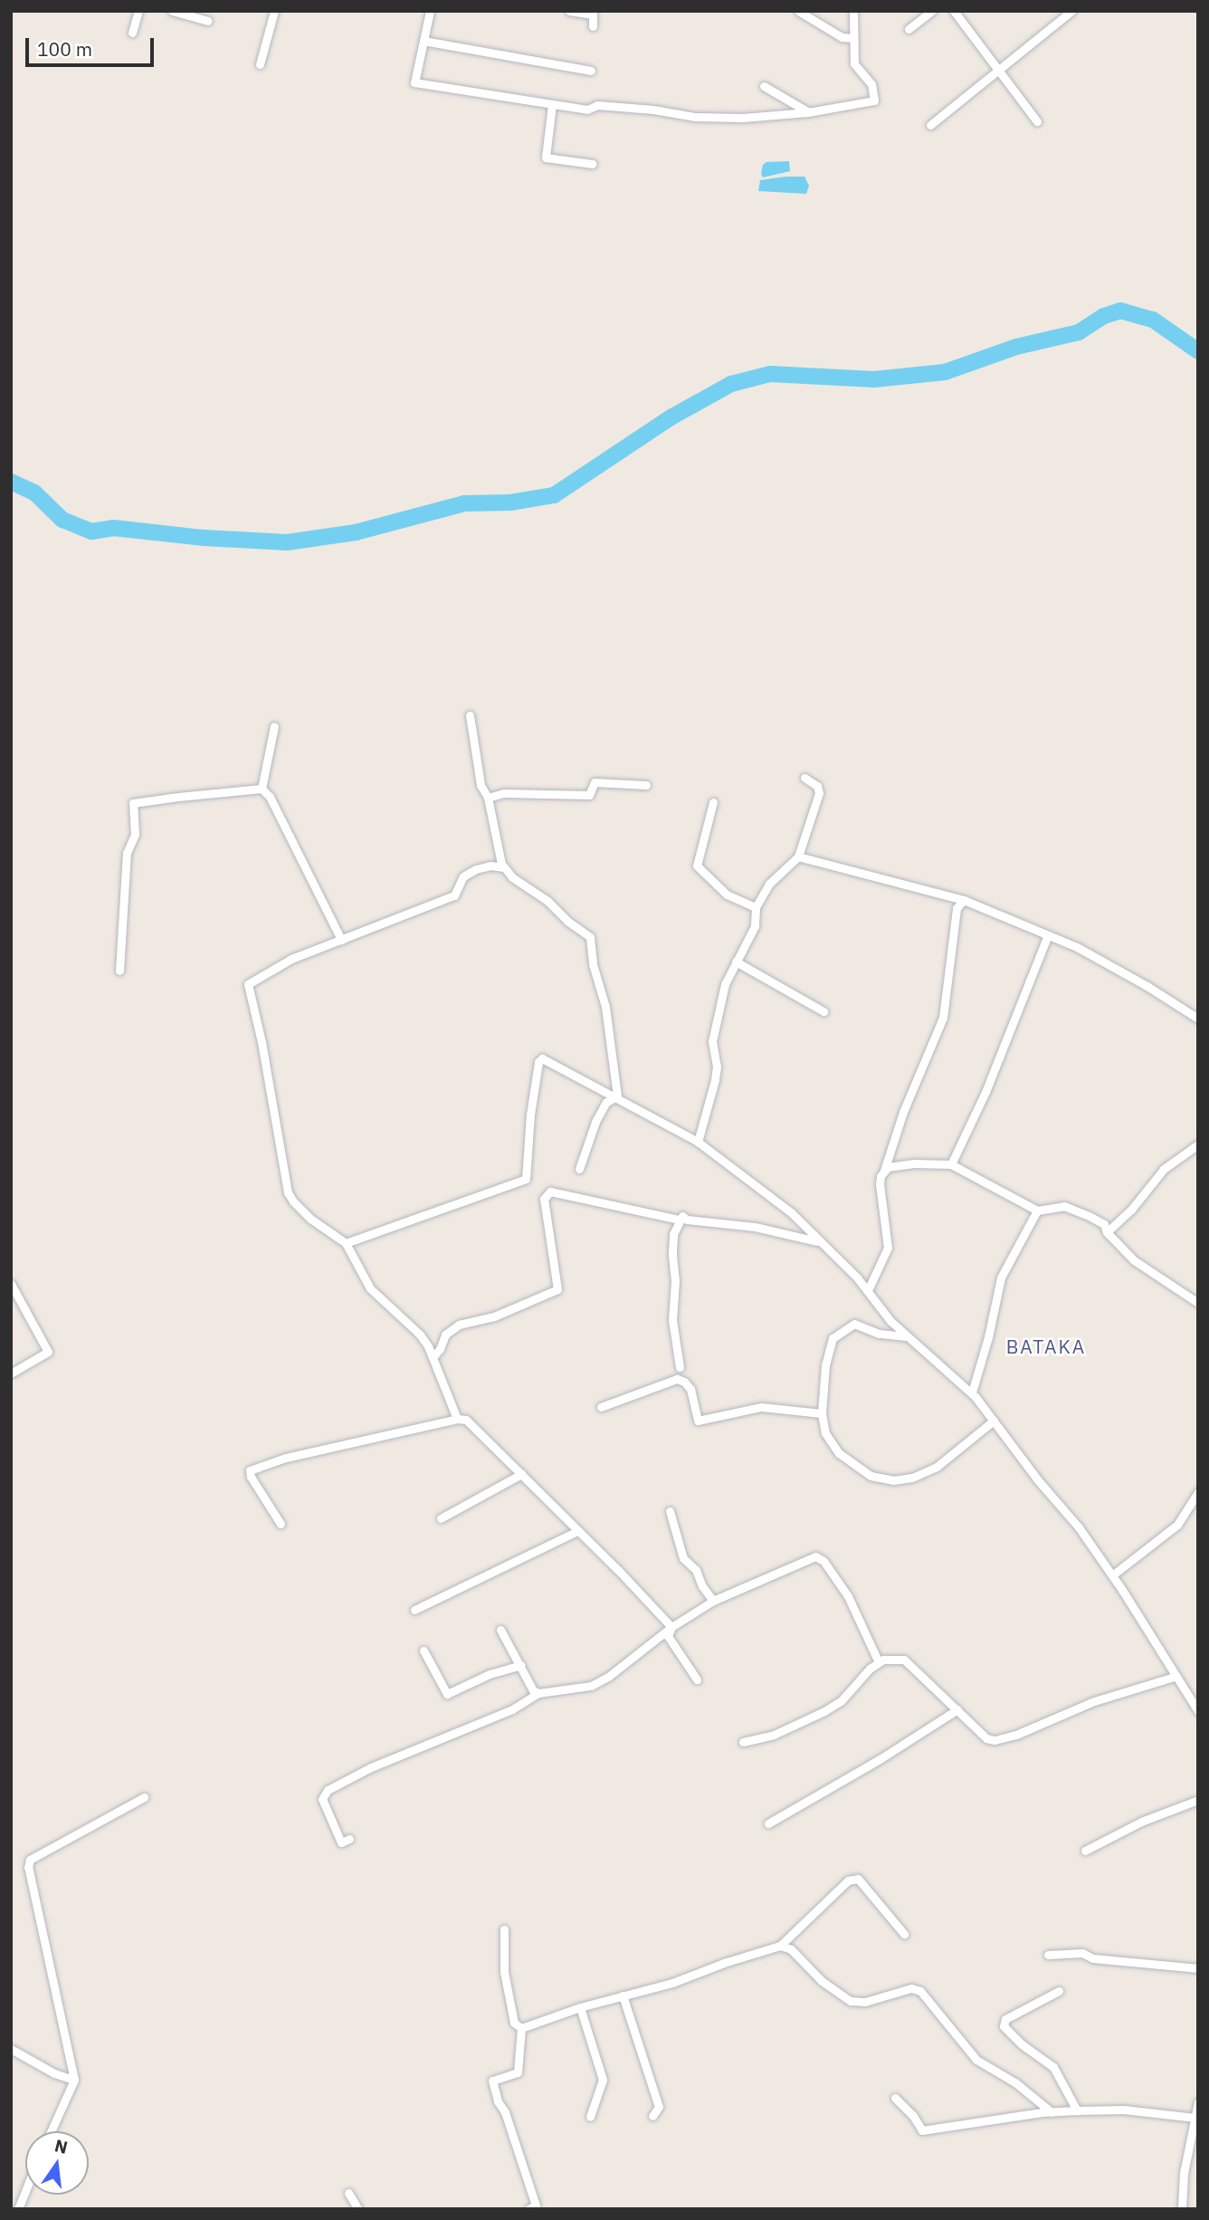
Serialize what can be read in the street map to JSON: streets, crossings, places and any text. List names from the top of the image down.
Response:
{
  "districts": ["BATAKA"],
  "scale_bar": "100 m",
  "north": "top"
}
